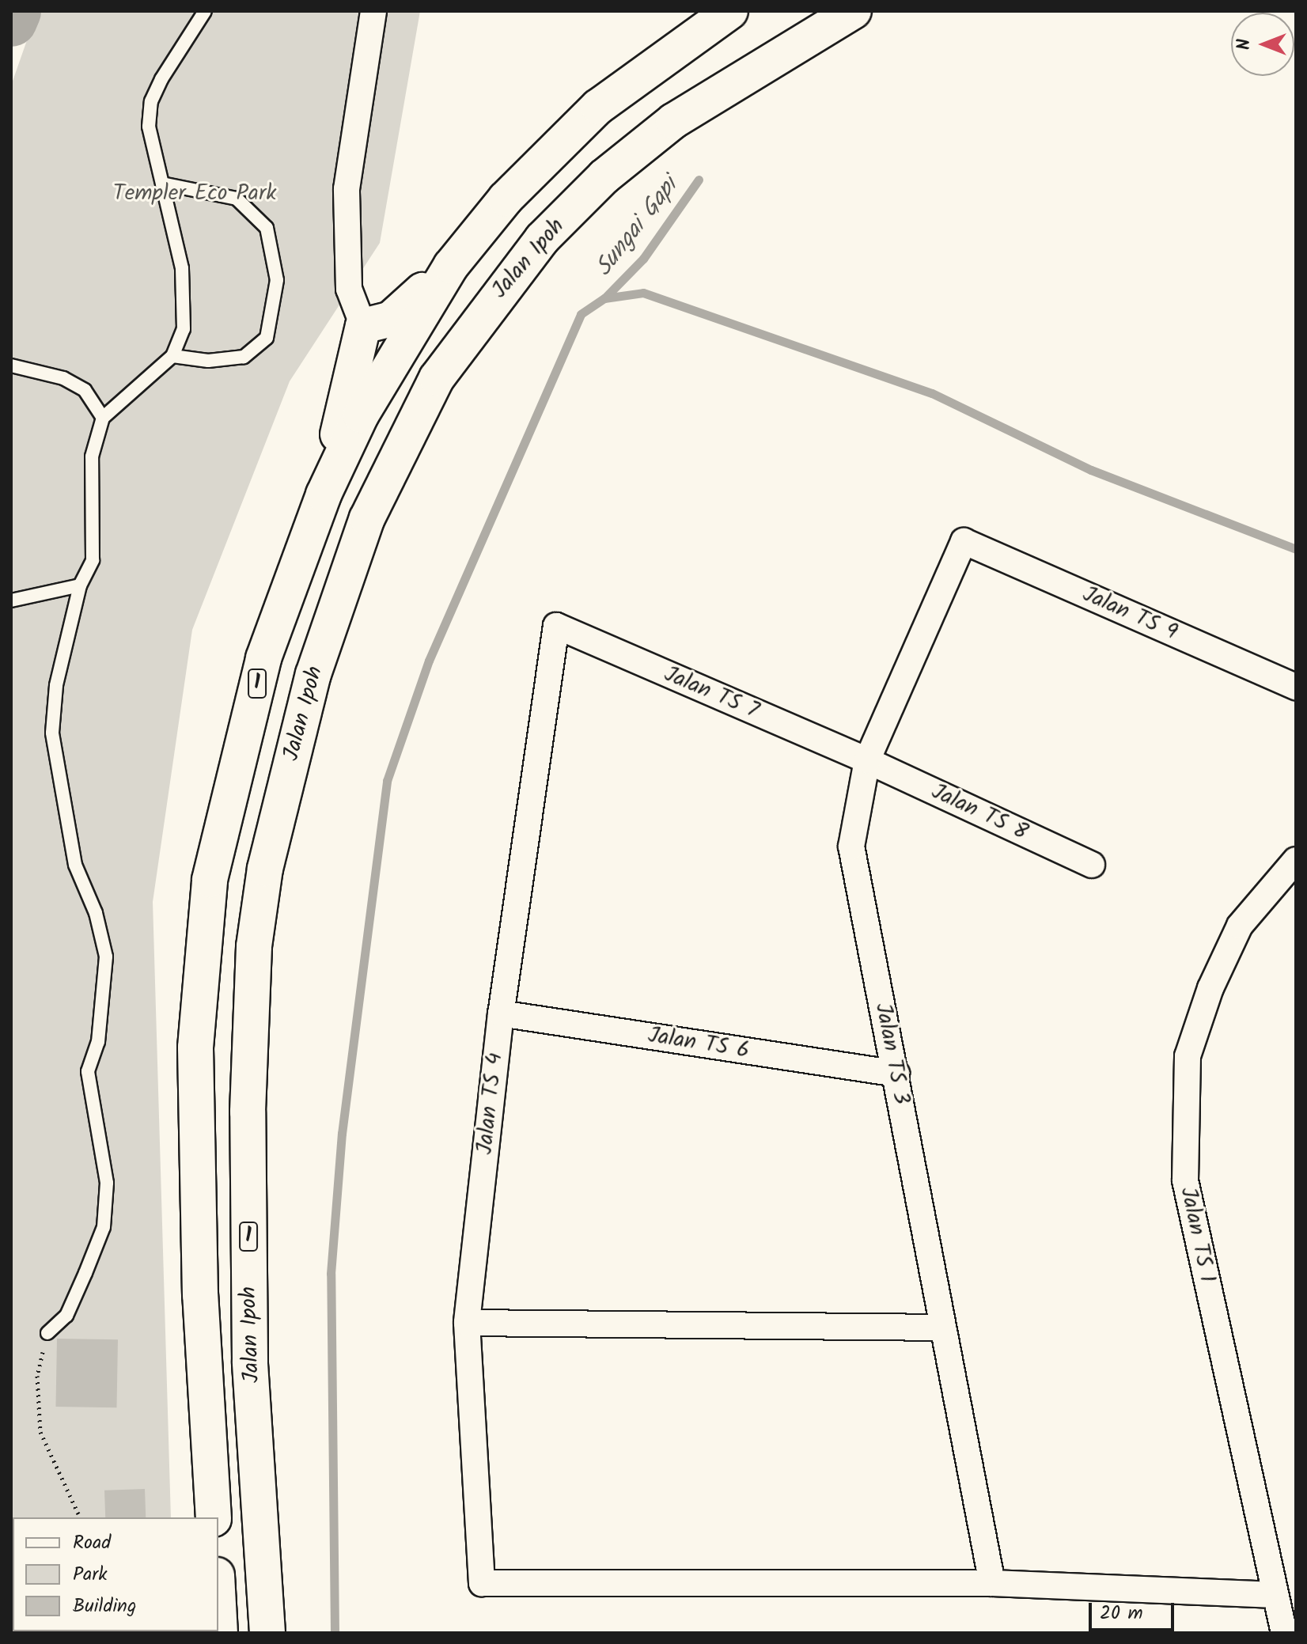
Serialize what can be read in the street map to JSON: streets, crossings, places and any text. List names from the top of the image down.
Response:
{
  "streets": {
    "highway": ["Jalan Ipoh", "1"],
    "street": [
      "Jalan TS 9",
      "Jalan TS 7",
      "Jalan TS 8",
      "Jalan TS 6",
      "Jalan TS 3",
      "Jalan TS 4",
      "Jalan TS 1"
    ]
  },
  "crossings": [
    ["Jalan TS 9", "Jalan TS 3"],
    ["Jalan TS 7", "Jalan TS 8"],
    ["Jalan TS 7", "Jalan TS 3"],
    ["Jalan TS 7", "Jalan TS 4"],
    ["Jalan TS 8", "Jalan TS 3"],
    ["Jalan TS 6", "Jalan TS 3"],
    ["Jalan TS 6", "Jalan TS 4"],
    ["Jalan TS 3", "Jalan TS 4"]
  ],
  "water": ["Sungai Gapi"],
  "parks": ["Templer Eco Park"],
  "legend": ["Road", "Park", "Building"],
  "scale_bar": "20 m",
  "north": "left"
}
